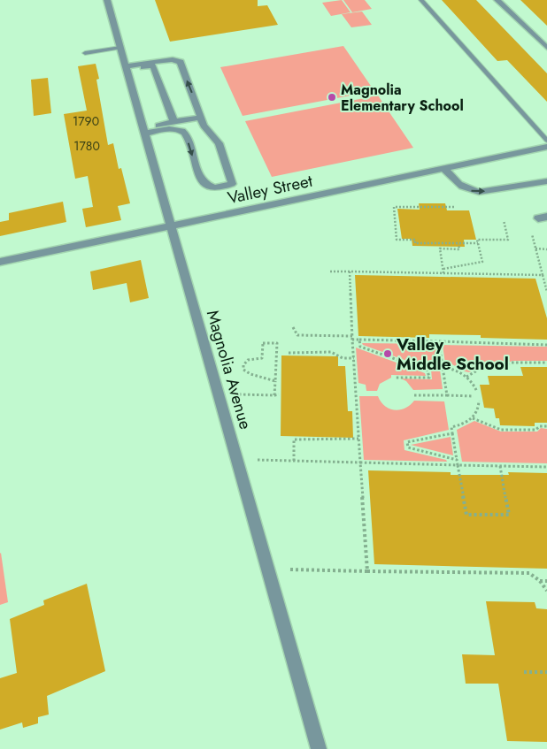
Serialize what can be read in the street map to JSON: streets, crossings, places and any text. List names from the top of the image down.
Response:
{
  "streets": {
    "street": ["Valley Street", "Magnolia Avenue"]
  },
  "crossings": [
    ["Valley Street", "Magnolia Avenue"]
  ],
  "places": ["Magnolia Elementary School", "Valley Middle School"],
  "house_numbers": ["1790", "1780"]
}
